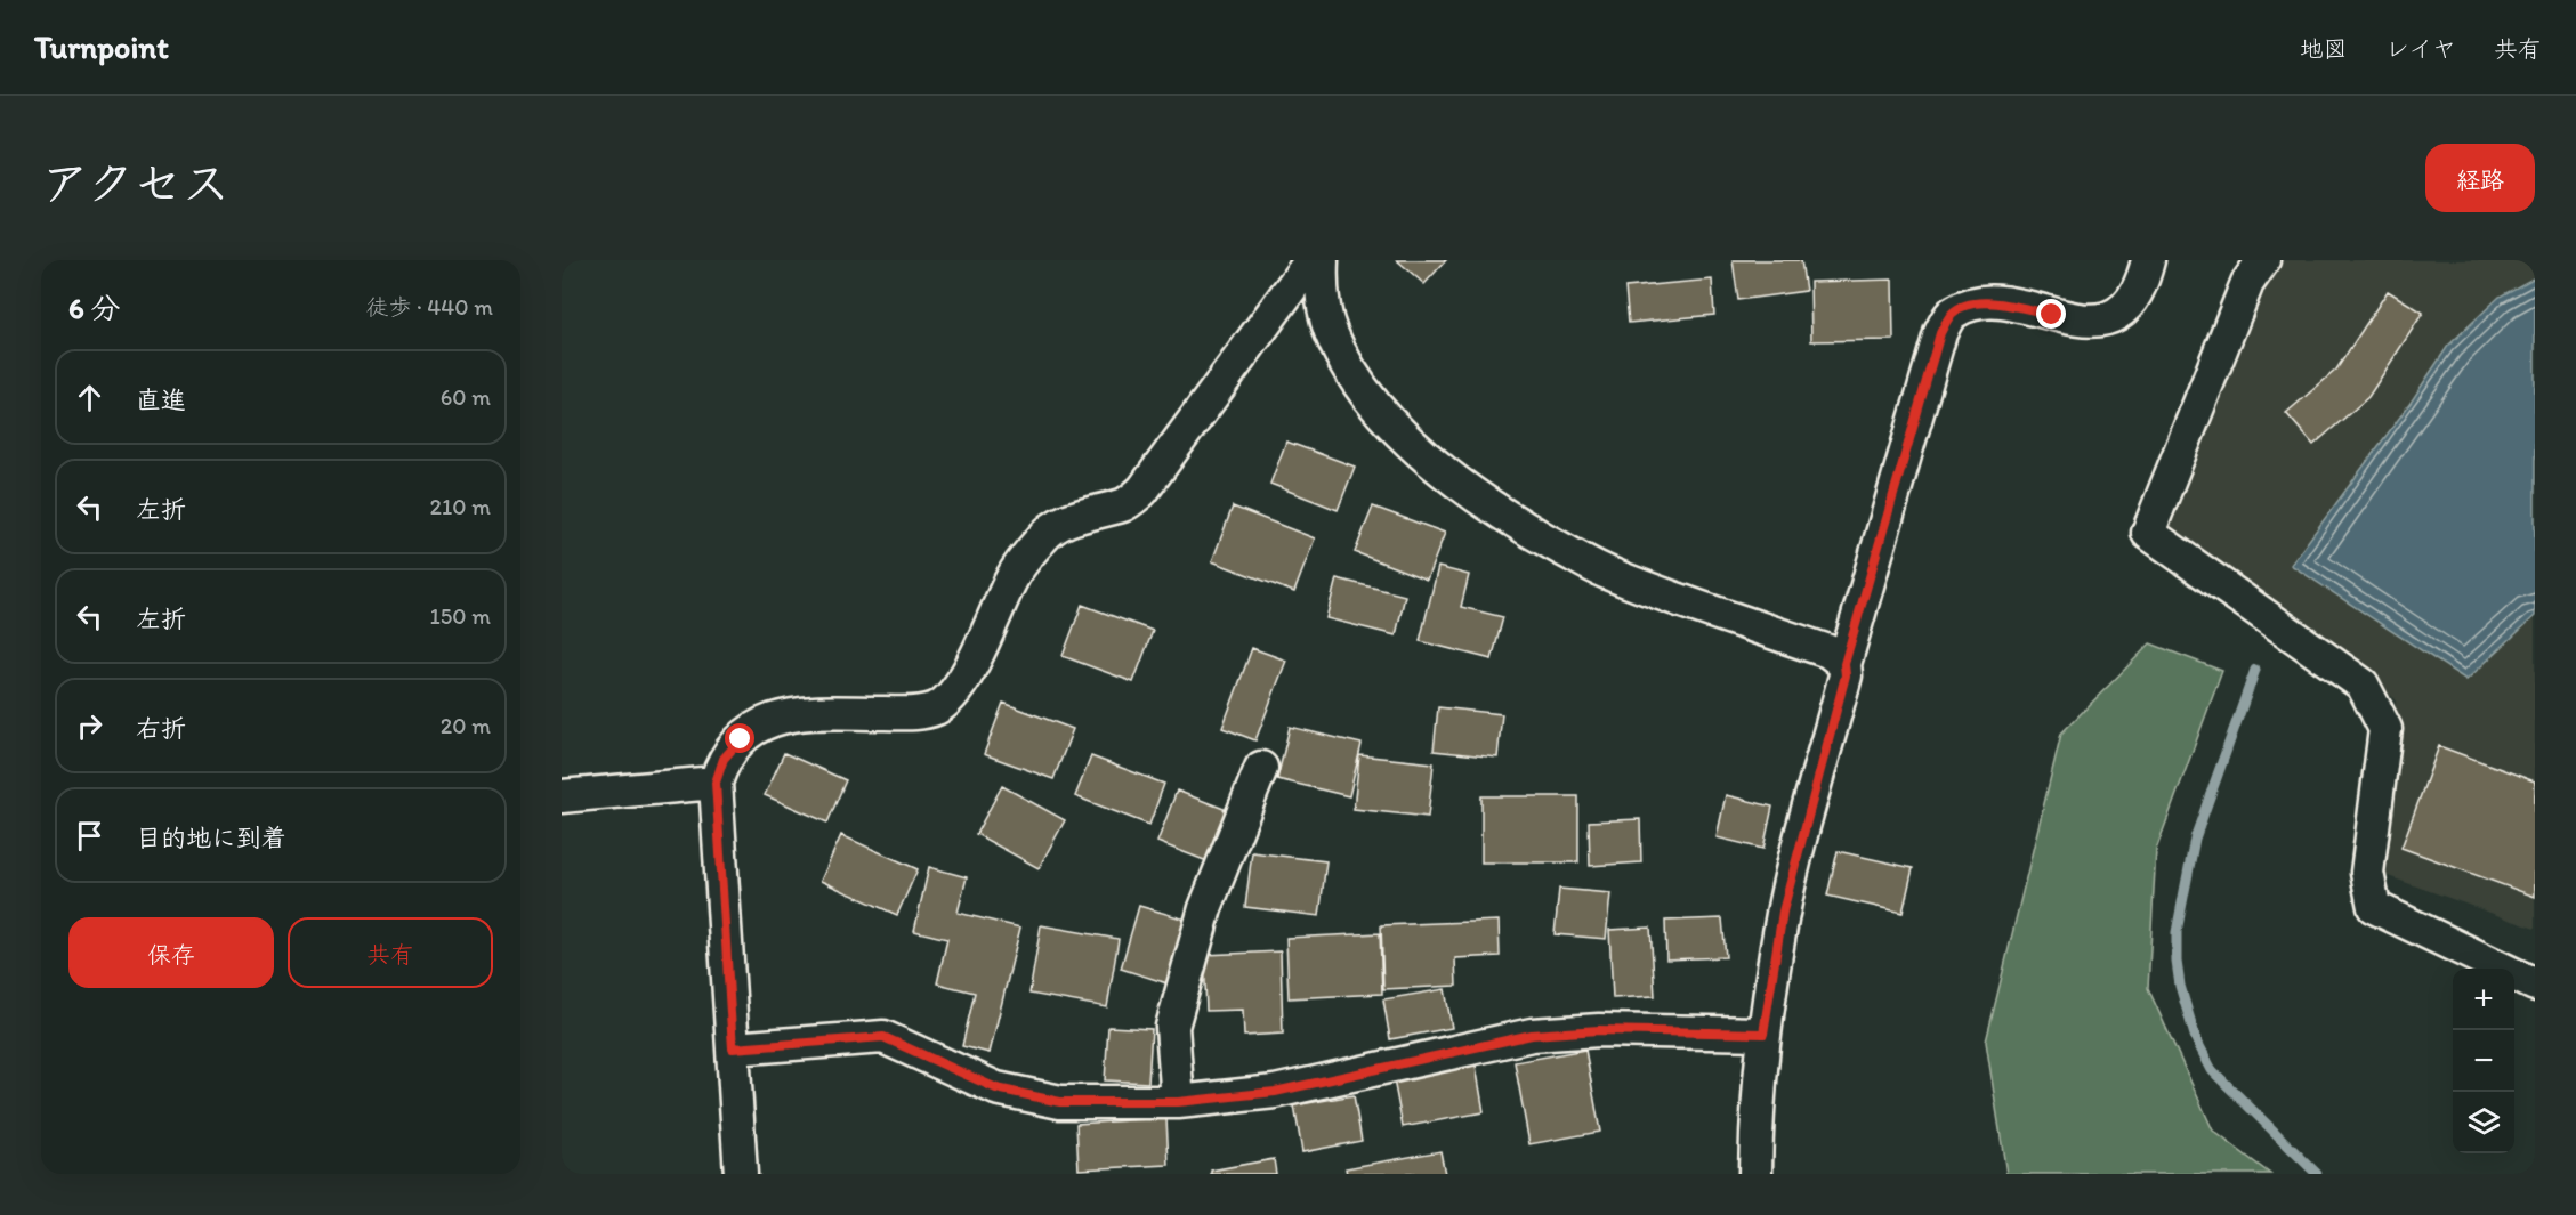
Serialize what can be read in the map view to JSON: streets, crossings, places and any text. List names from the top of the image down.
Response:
{
  "page": {
    "header": "Turnpoint",
    "nav": ["地図", "レイヤ", "共有"],
    "title": "アクセス",
    "buttons": [
      "経路",
      ["保存", "共有"]
    ],
    "heading": ["6 分", "徒歩 · 440 m"],
    "list": [
      ["直進", "60 m"],
      ["左折", "210 m"],
      ["左折", "150 m"],
      ["右折", "20 m"],
      "目的地に到着"
    ],
    "map_buttons": ["+", "−"]
  }
}
